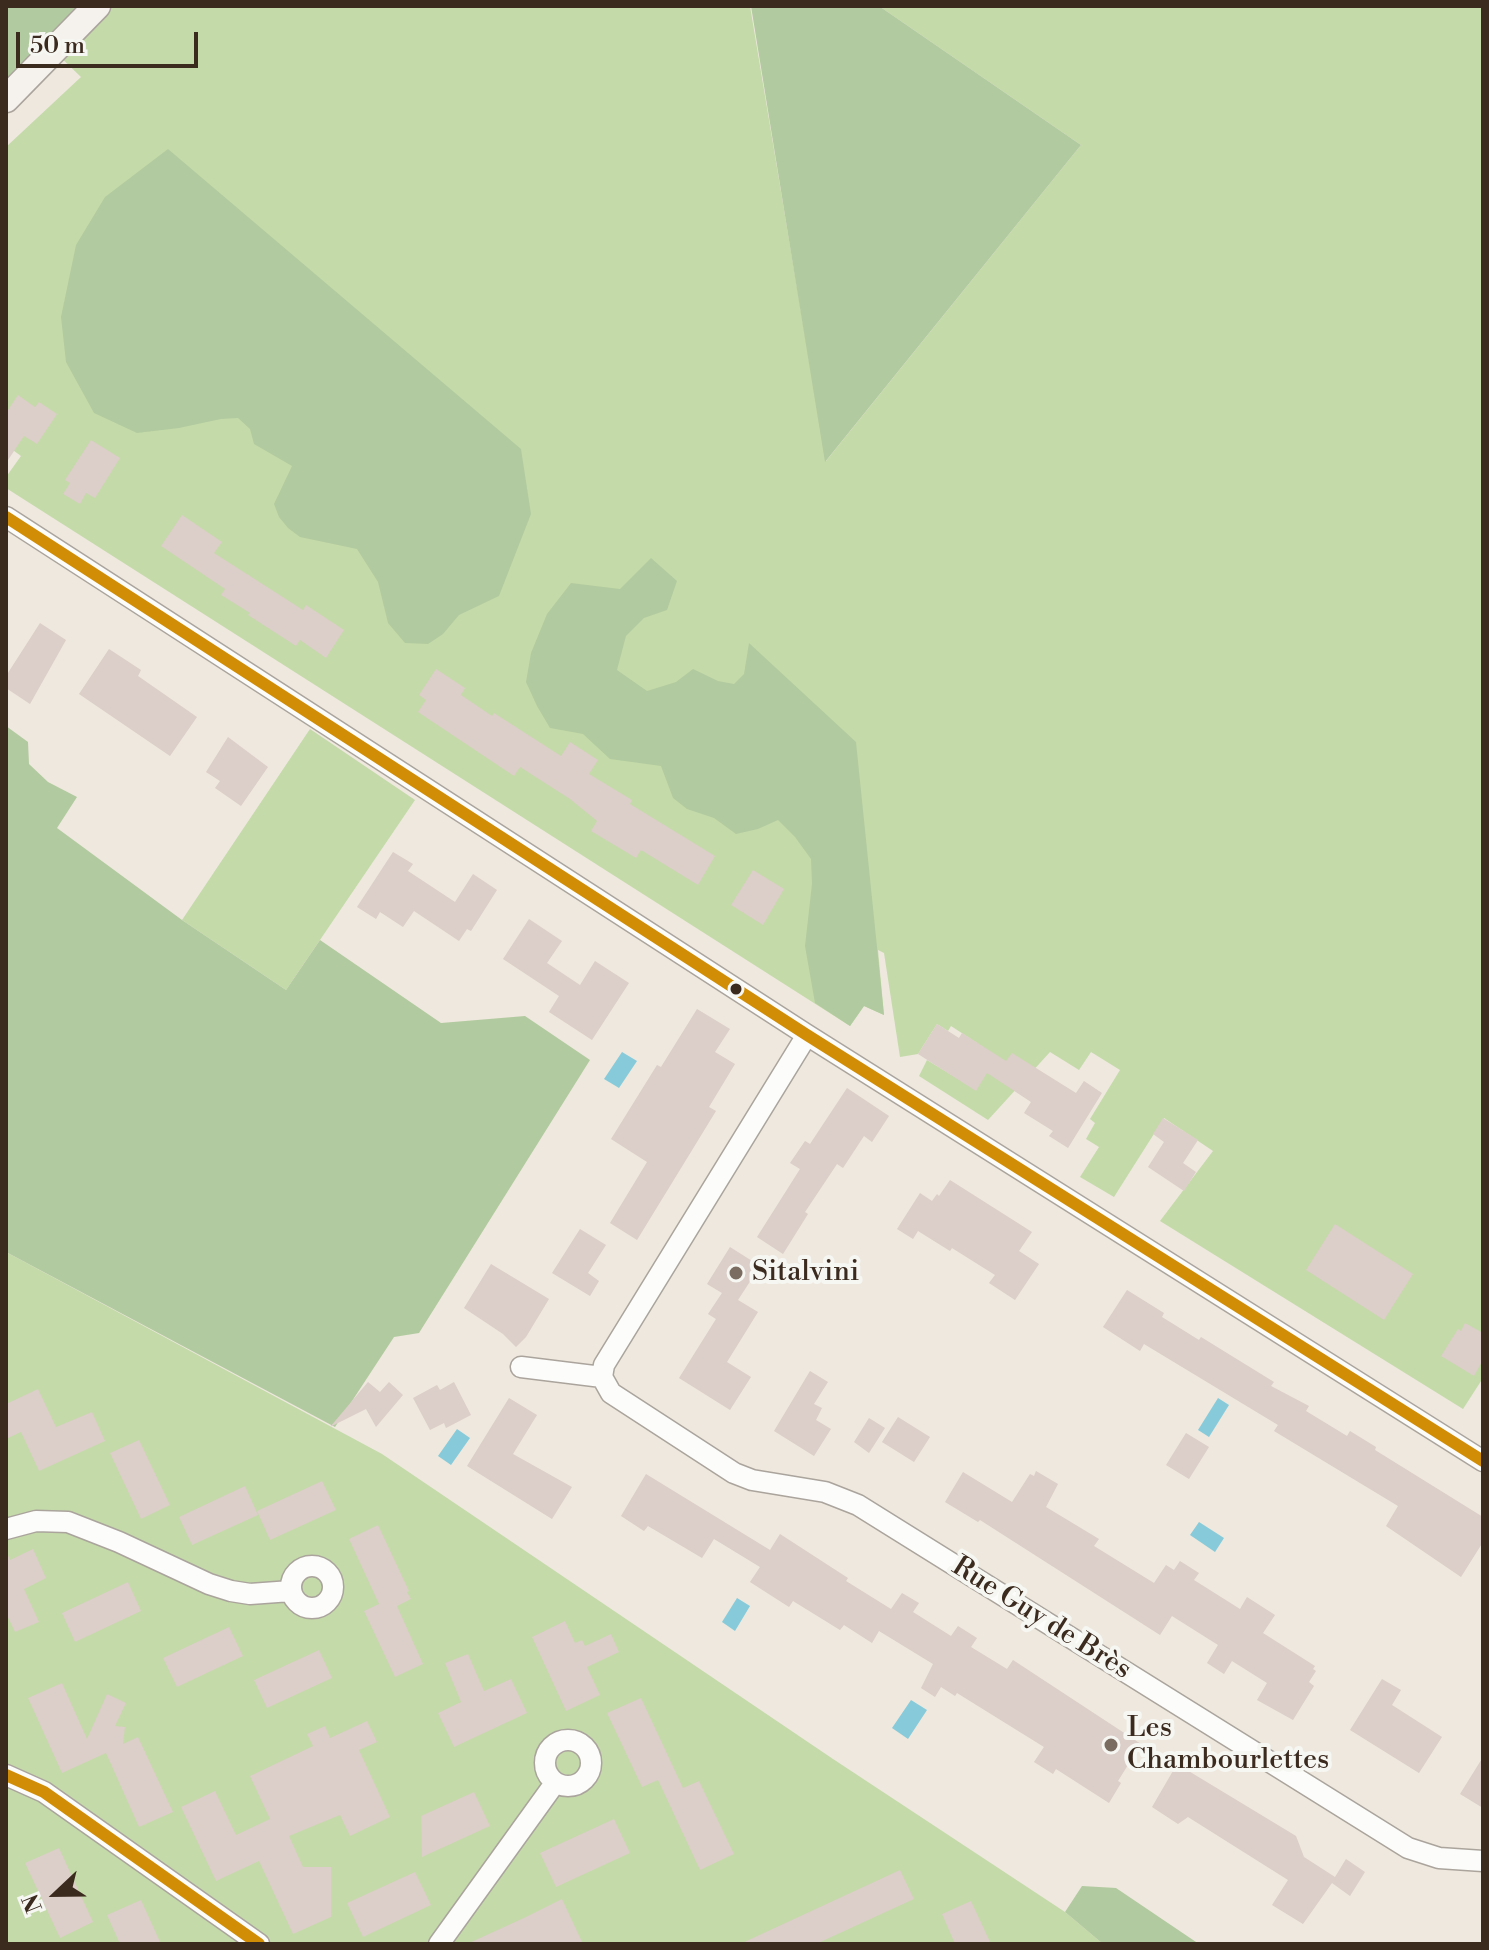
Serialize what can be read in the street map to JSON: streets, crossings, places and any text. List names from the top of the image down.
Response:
{
  "streets": {
    "street": ["Rue Guy de Brès"]
  },
  "places": ["Sitalvini", "Les Chambourlettes"],
  "scale_bar": "50 m",
  "north": "left"
}
